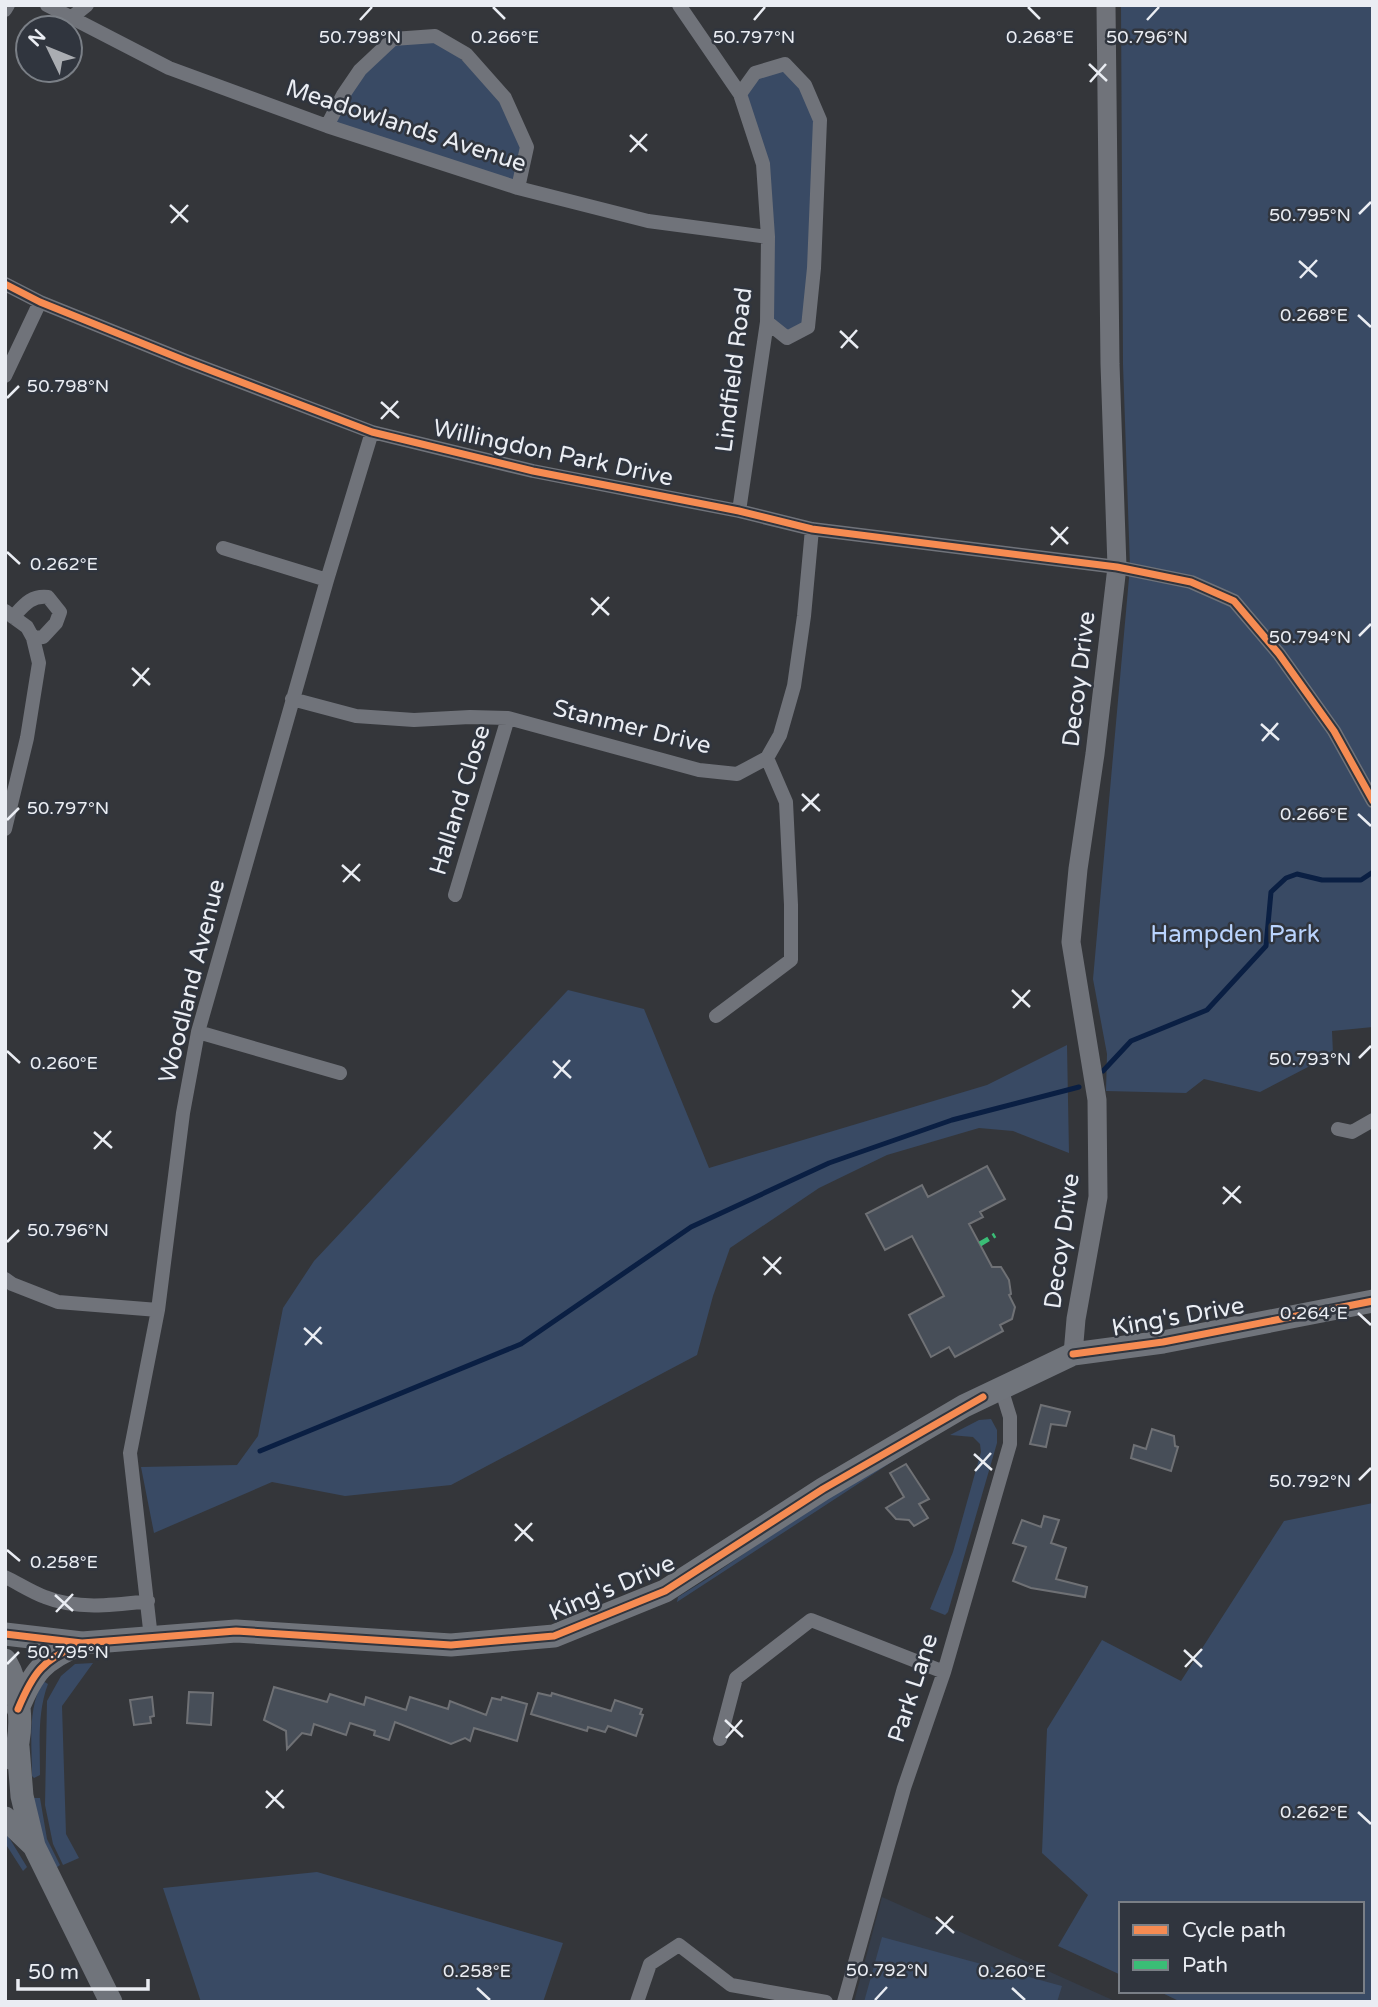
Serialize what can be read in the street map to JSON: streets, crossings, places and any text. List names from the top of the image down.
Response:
{
  "streets": {
    "main road": ["King's Drive"],
    "street": [
      "Meadowlands Avenue",
      "Lindfield Road",
      "Willingdon Park Drive",
      "Decoy Drive",
      "Stanmer Drive",
      "Halland Close",
      "Woodland Avenue",
      "Park Lane"
    ]
  },
  "crossings": [
    ["Meadowlands Avenue", "Lindfield Road"],
    ["Lindfield Road", "Willingdon Park Drive"],
    ["Willingdon Park Drive", "Decoy Drive"],
    ["Willingdon Park Drive", "Woodland Avenue"],
    ["Decoy Drive", "King's Drive"],
    ["Stanmer Drive", "Halland Close"],
    ["Stanmer Drive", "Woodland Avenue"],
    ["Woodland Avenue", "King's Drive"],
    ["King's Drive", "Park Lane"]
  ],
  "parks": ["Hampden Park"],
  "legend": ["Cycle path", "Path"],
  "scale_bar": "50 m",
  "north": "top left",
  "coordinates": [
    "0.266°E",
    "0.268°E",
    "50.798°N",
    "50.797°N",
    "50.796°N",
    "50.795°N",
    "0.262°E",
    "50.794°N",
    "50.793°N",
    "0.260°E",
    "0.264°E",
    "50.792°N",
    "0.258°E"
  ]
}
